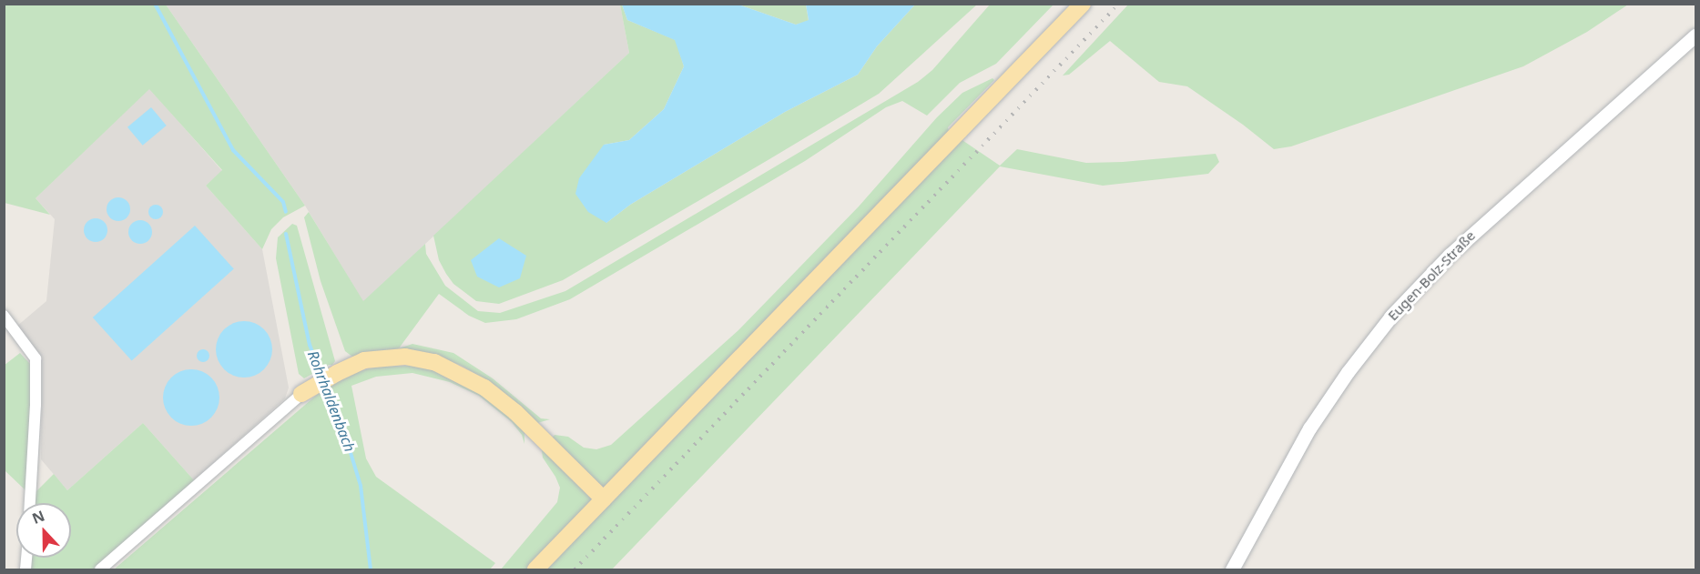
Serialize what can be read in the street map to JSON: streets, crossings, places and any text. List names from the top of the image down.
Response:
{
  "streets": {
    "street": ["Eugen-Bolz-Straße"]
  },
  "water": ["Rohrhaldenbach"],
  "north": "top"
}
